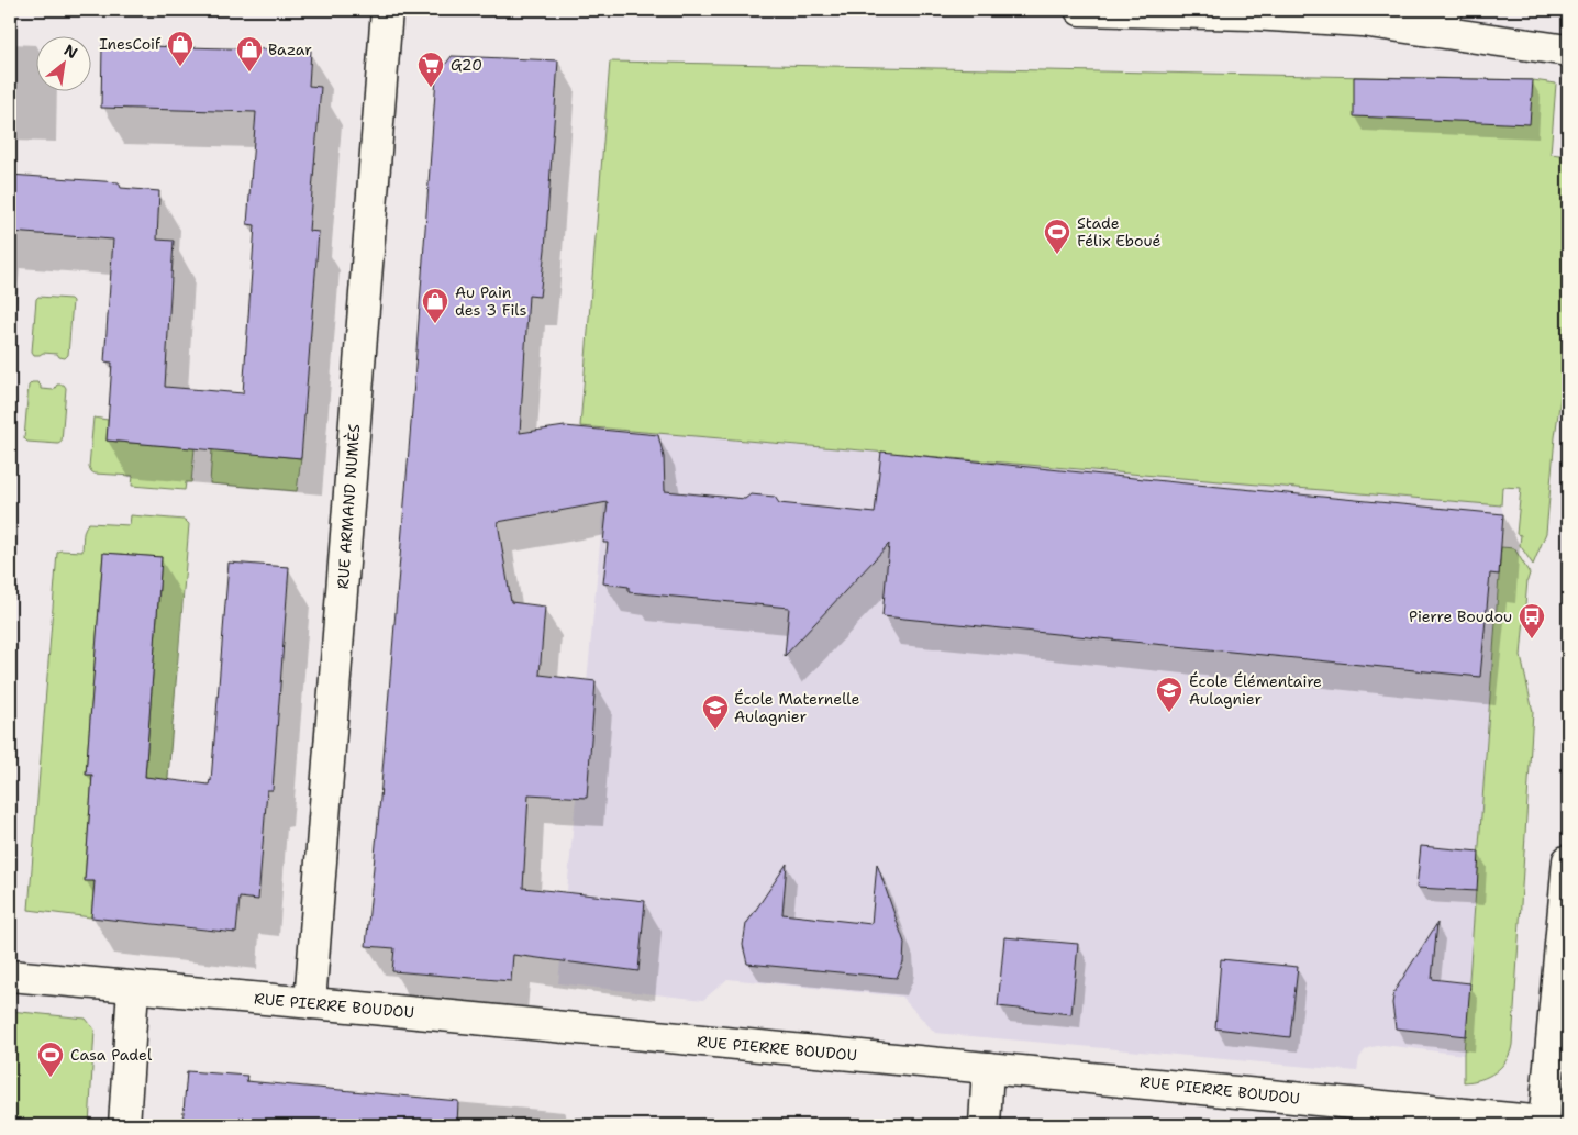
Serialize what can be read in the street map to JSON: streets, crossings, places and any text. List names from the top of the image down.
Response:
{
  "streets": {
    "street": ["RUE ARMAND NUMÈS", "RUE PIERRE BOUDOU"]
  },
  "crossings": [
    ["RUE ARMAND NUMÈS", "RUE PIERRE BOUDOU"]
  ],
  "places": {
    "shop": ["InesCoif", "Bazar", "Au Pain des 3 Fils"],
    "supermarket": ["G20"],
    "sports": ["Stade Félix Eboué", "Casa Padel"],
    "bus stop": ["Pierre Boudou"],
    "school or university": ["École Élémentaire Aulagnier", "École Maternelle Aulagnier"]
  },
  "north": "top right"
}
